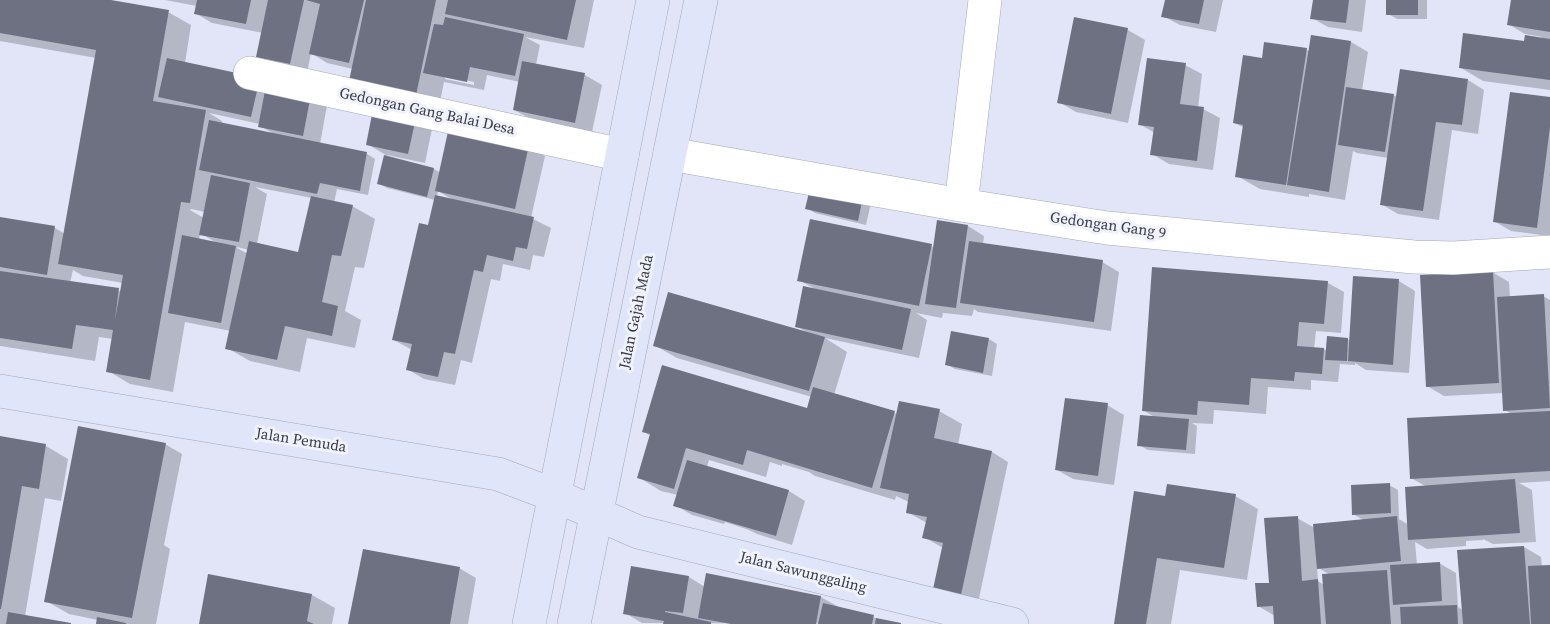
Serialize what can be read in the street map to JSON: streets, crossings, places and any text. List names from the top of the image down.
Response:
{
  "streets": {
    "main road": ["Jalan Gajah Mada", "Jalan Pemuda", "Jalan Sawunggaling"],
    "street": ["Gedongan Gang Balai Desa", "Gedongan Gang 9"]
  },
  "crossings": [
    ["Gedongan Gang 9", "Jalan Gajah Mada"],
    ["Jalan Gajah Mada", "Jalan Pemuda"],
    ["Jalan Gajah Mada", "Jalan Sawunggaling"],
    ["Jalan Pemuda", "Jalan Sawunggaling"]
  ]
}
